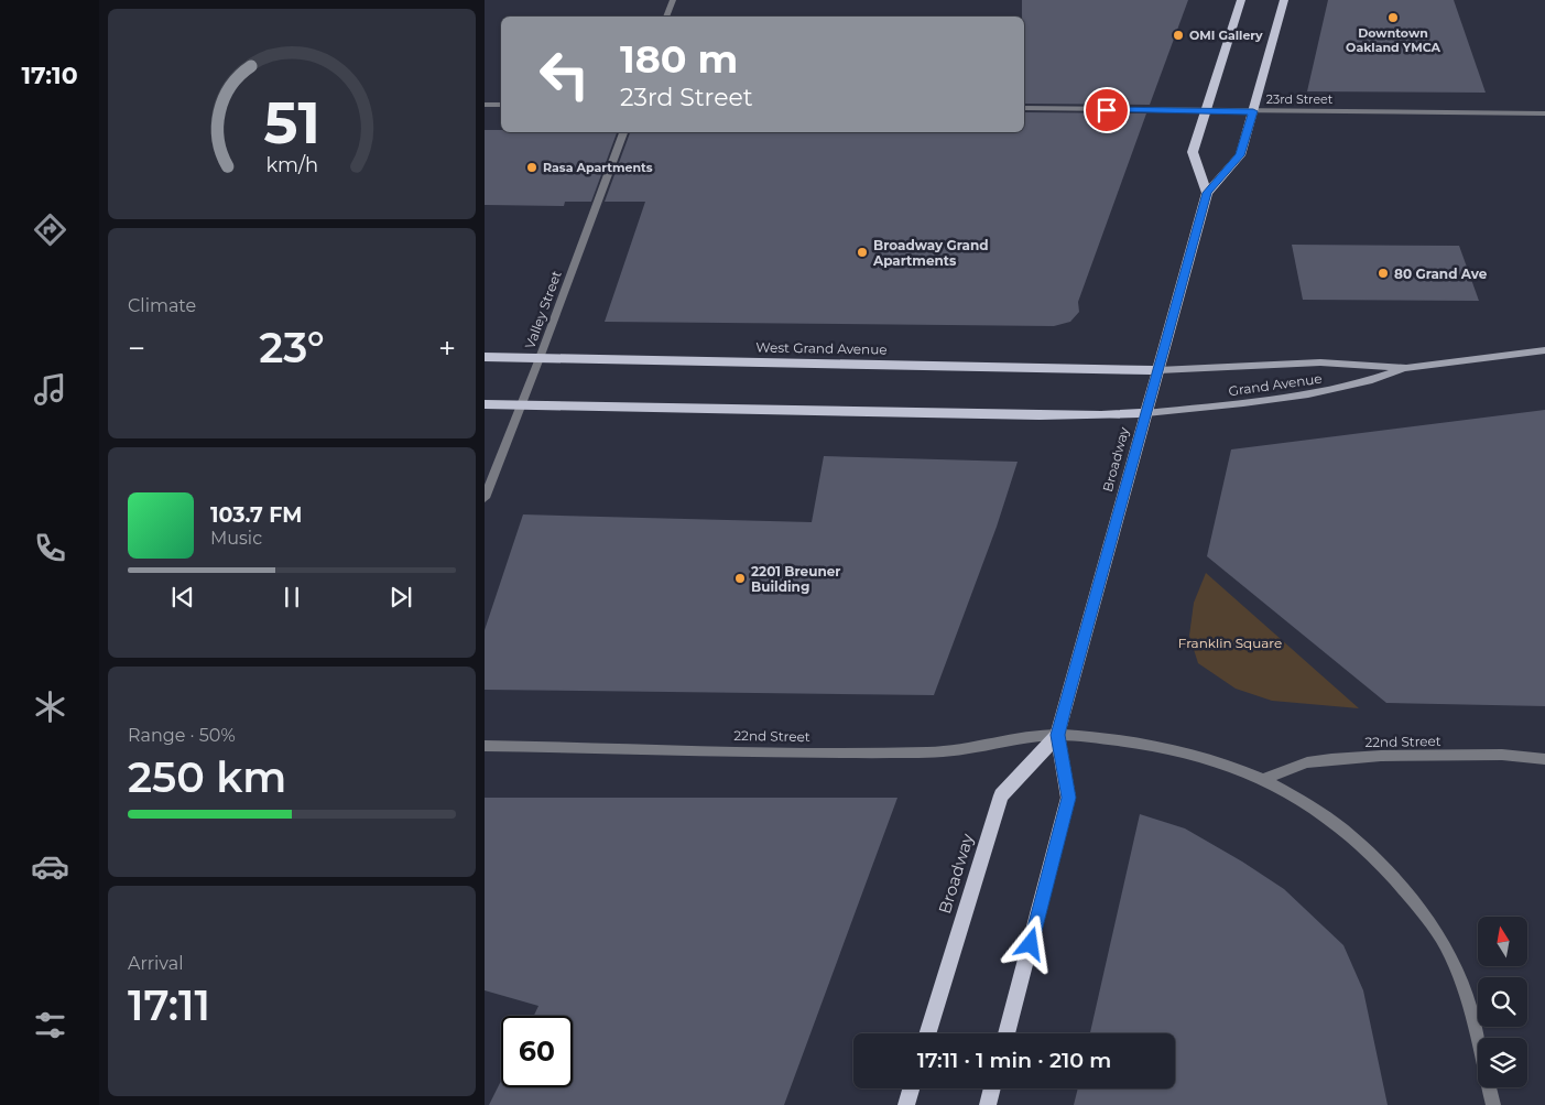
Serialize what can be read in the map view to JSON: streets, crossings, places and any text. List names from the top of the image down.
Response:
{
  "streets": {
    "main road": ["West Grand Avenue", "Grand Avenue", "Broadway"],
    "street": ["23rd Street", "Valley Street", "22nd Street"]
  },
  "crossings": [
    ["23rd Street", "Broadway"],
    ["Valley Street", "West Grand Avenue"],
    ["West Grand Avenue", "Grand Avenue"],
    ["West Grand Avenue", "Broadway"],
    ["Grand Avenue", "Broadway"],
    ["Broadway", "22nd Street"]
  ],
  "parks": ["Franklin Square"],
  "places": [
    "Downtown Oakland YMCA",
    "OMI Gallery",
    "Rasa Apartments",
    "Broadway Grand Apartments",
    "80 Grand Ave",
    "2201 Breuner Building"
  ],
  "north": "top",
  "page": {
    "tabs": "17:10",
    "turn": ["180 m", "23rd Street"],
    "tile": [
      "Climate",
      ["Range · 50%", "250 km"],
      ["Arrival", "17:11"]
    ],
    "heat": ["−", "23°", "+"],
    "song": ["103.7 FM", "Music"],
    "limit": "60",
    "trip": "17:11 · 1 min · 210 m",
    "gauge": ["51", "km/h"]
  }
}
